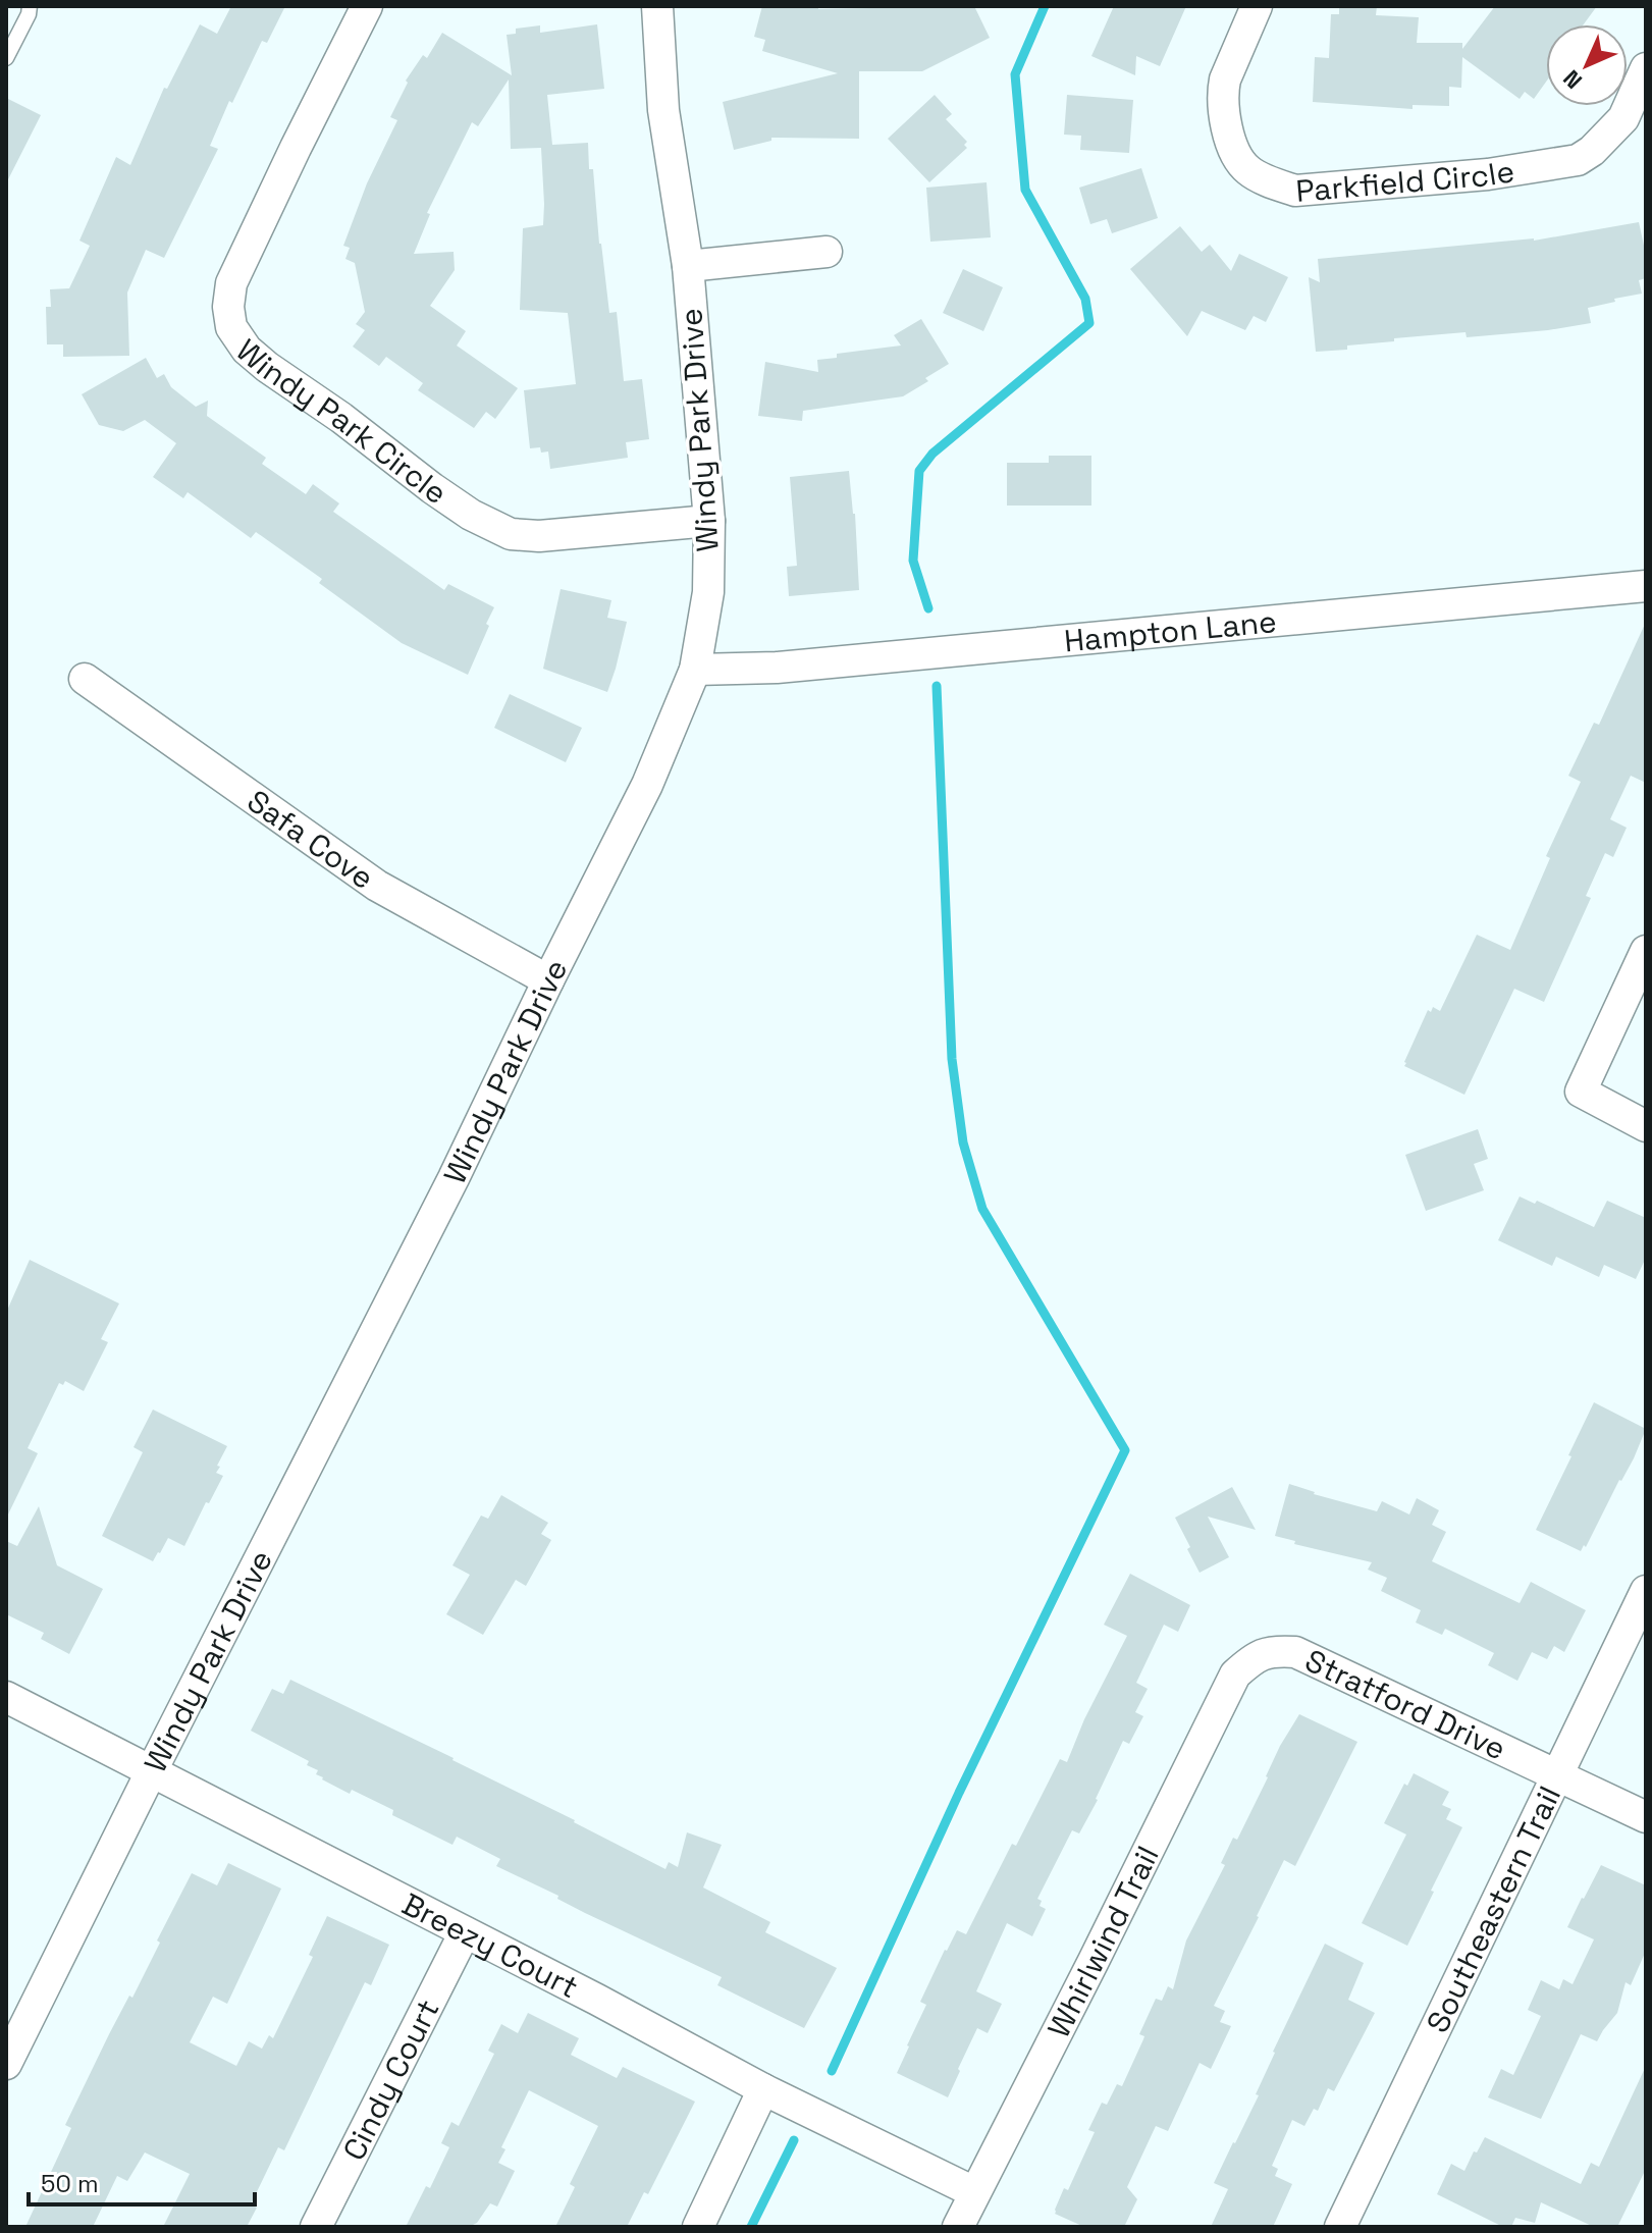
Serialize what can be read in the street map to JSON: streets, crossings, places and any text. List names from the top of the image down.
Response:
{
  "streets": {
    "street": [
      "Parkfield Circle",
      "Windy Park Circle",
      "Windy Park Drive",
      "Hampton Lane",
      "Safa Cove",
      "Stratford Drive",
      "Southeastern Trail",
      "Whirlwind Trail",
      "Breezy Court",
      "Cindy Court"
    ]
  },
  "crossings": [
    ["Windy Park Circle", "Windy Park Drive"],
    ["Windy Park Drive", "Hampton Lane"],
    ["Windy Park Drive", "Safa Cove"],
    ["Windy Park Drive", "Breezy Court"],
    ["Stratford Drive", "Southeastern Trail"],
    ["Stratford Drive", "Whirlwind Trail"],
    ["Whirlwind Trail", "Breezy Court"],
    ["Breezy Court", "Cindy Court"]
  ],
  "scale_bar": "50 m",
  "north": "bottom left"
}
